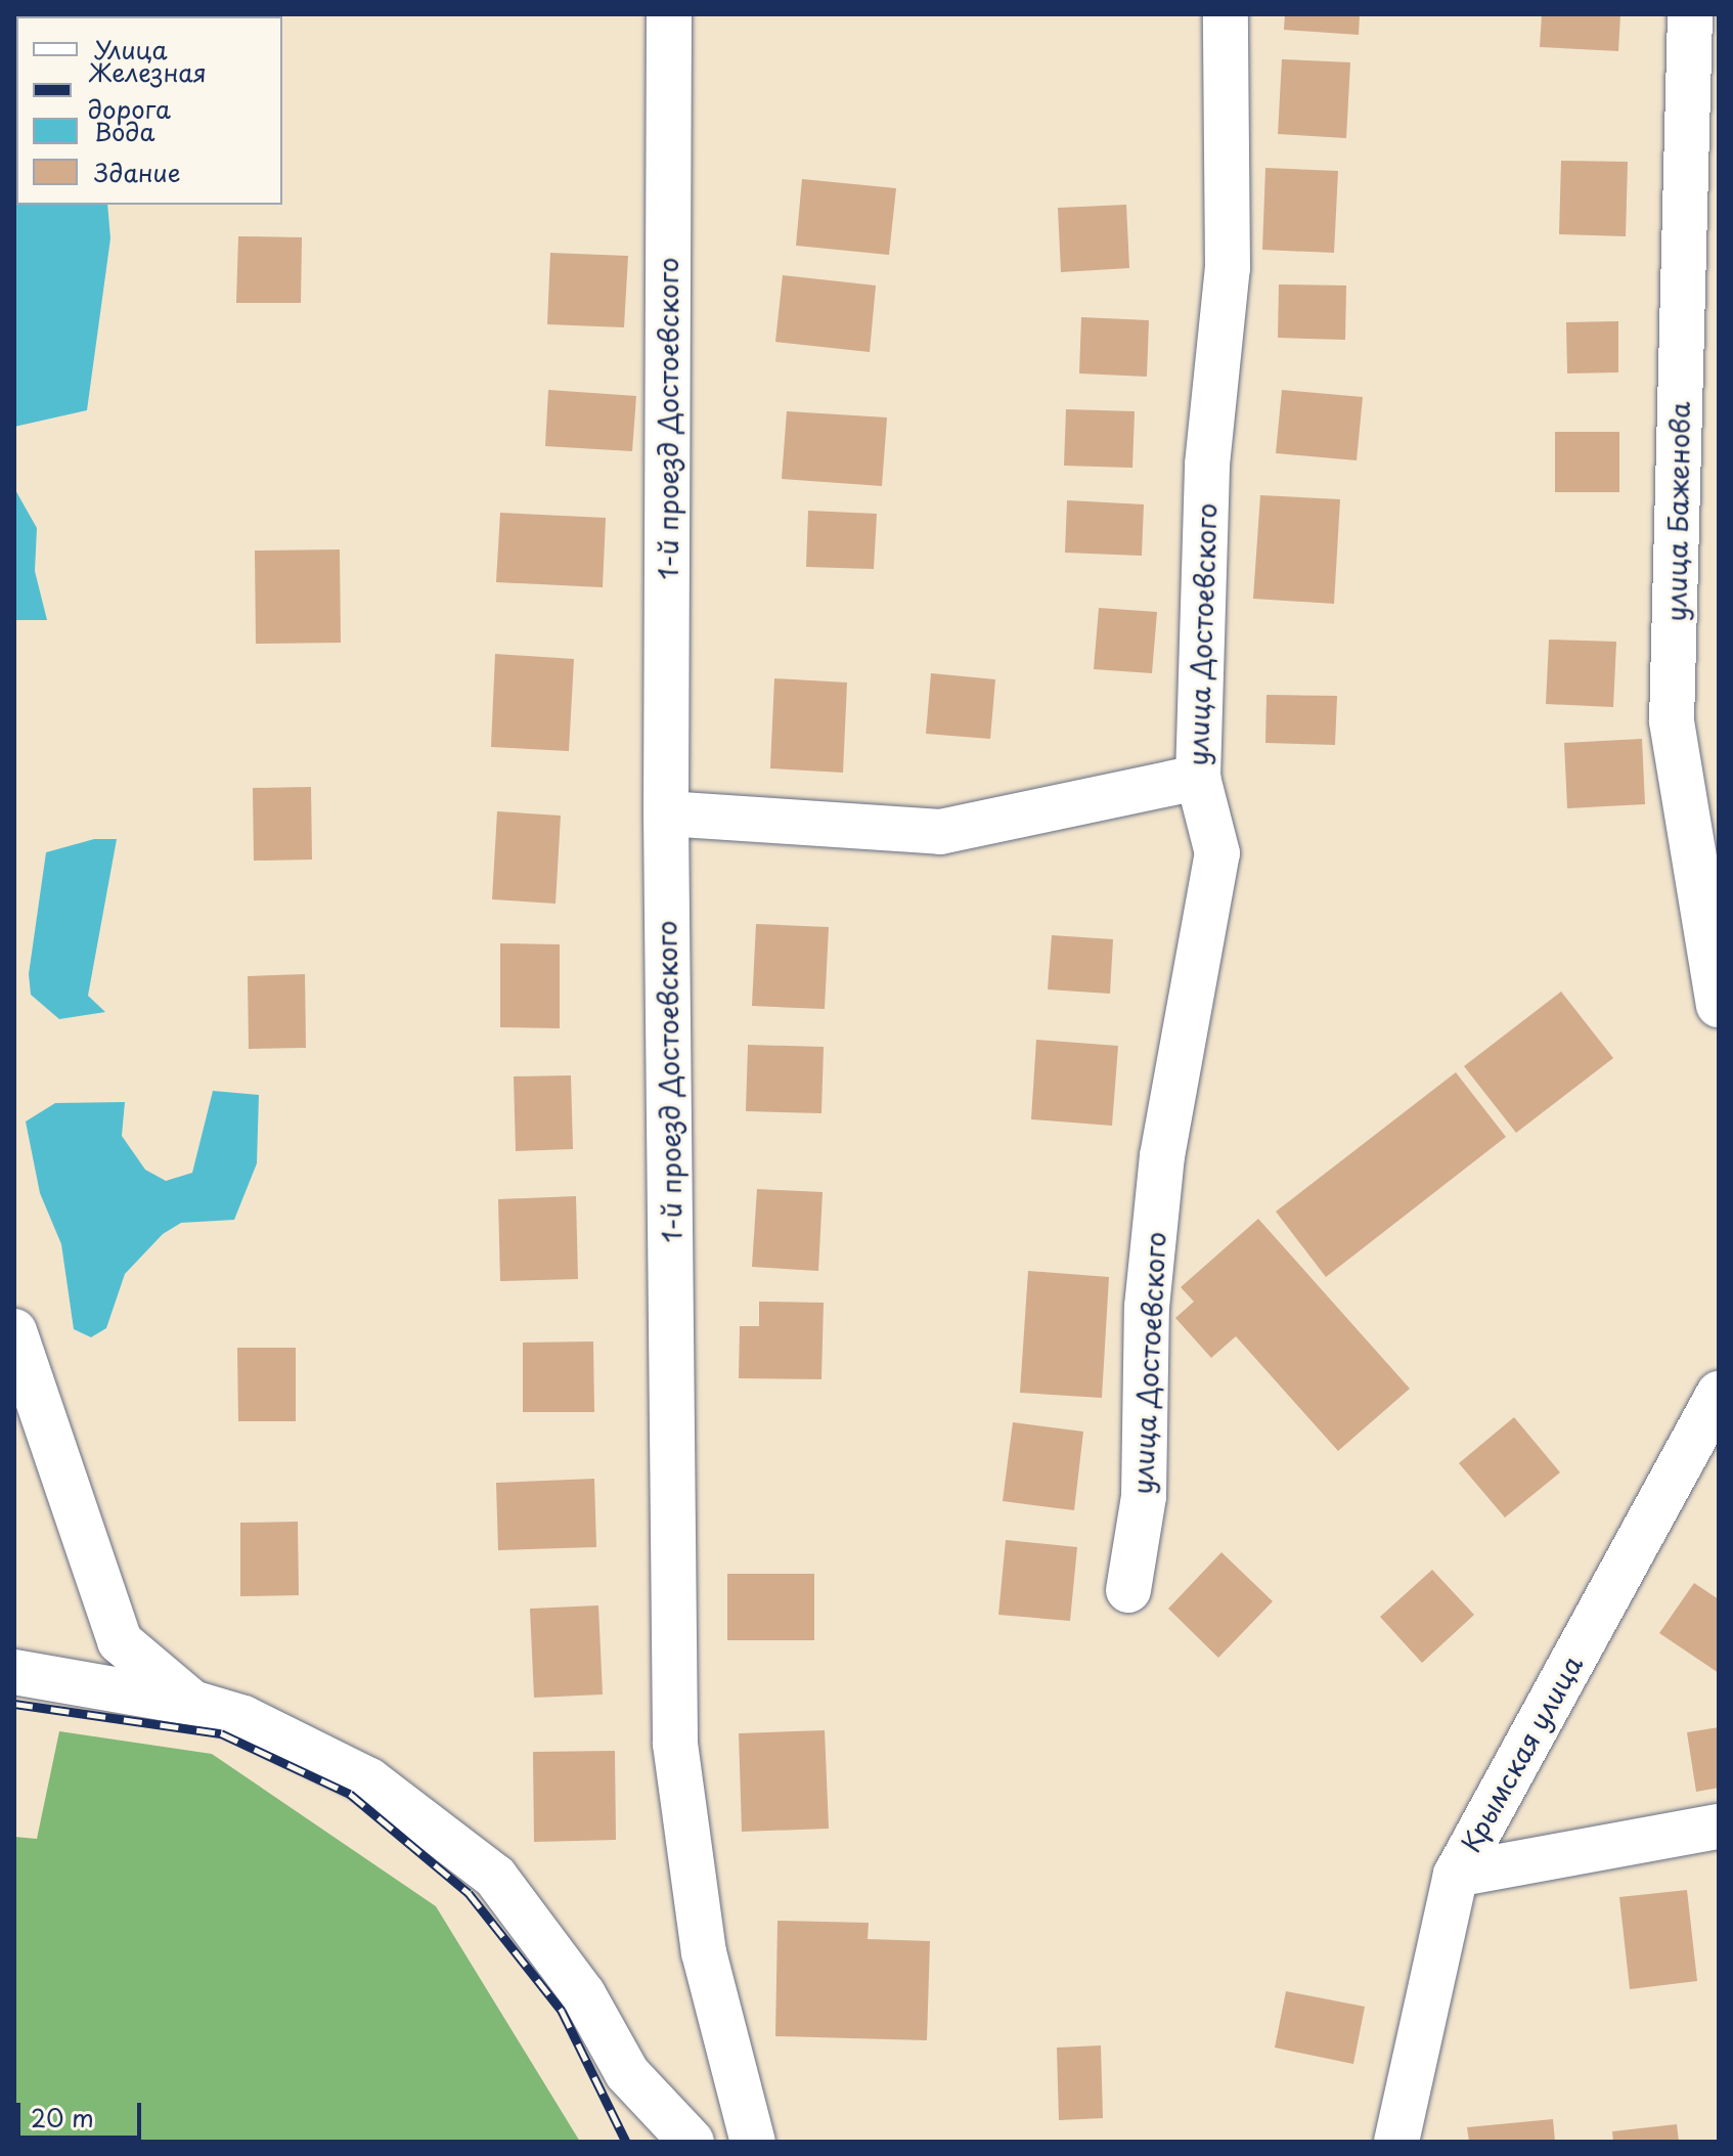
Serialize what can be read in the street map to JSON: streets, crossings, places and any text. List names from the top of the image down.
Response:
{
  "streets": {
    "street": [
      "1-й проезд Достоевского",
      "улица Баженова",
      "улица Достоевского",
      "Крымская улица"
    ]
  },
  "legend": [
    "Улица",
    "Железная дорога",
    "Вода",
    "Здание"
  ],
  "scale_bar": "20 m"
}
